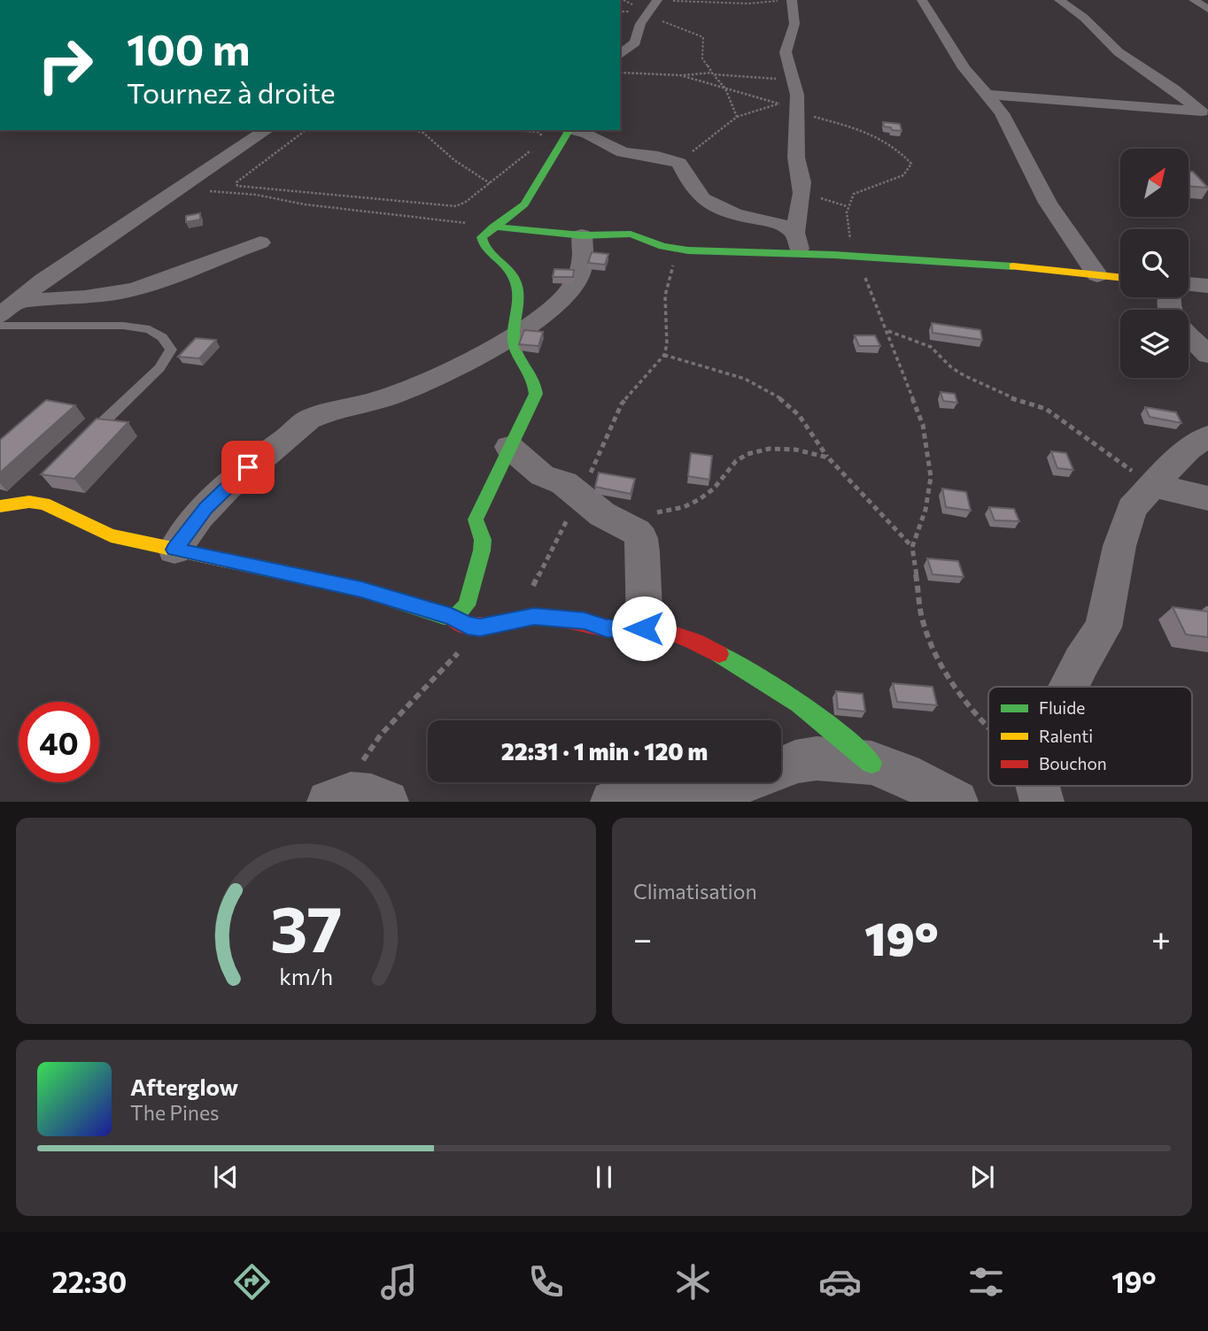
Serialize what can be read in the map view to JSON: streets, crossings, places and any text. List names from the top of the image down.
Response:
{
  "legend": ["Fluide", "Ralenti", "Bouchon"],
  "north": "top right",
  "page": {
    "turn": ["100 m", "Tournez à droite"],
    "limit": "40",
    "trip": "22:31 · 1 min · 120 m",
    "tile": "Climatisation",
    "heat": ["−", "19°", "+"],
    "song": ["Afterglow", "The Pines"],
    "tabs": ["22:30", "19°"],
    "gauge": ["37", "km/h"]
  }
}
